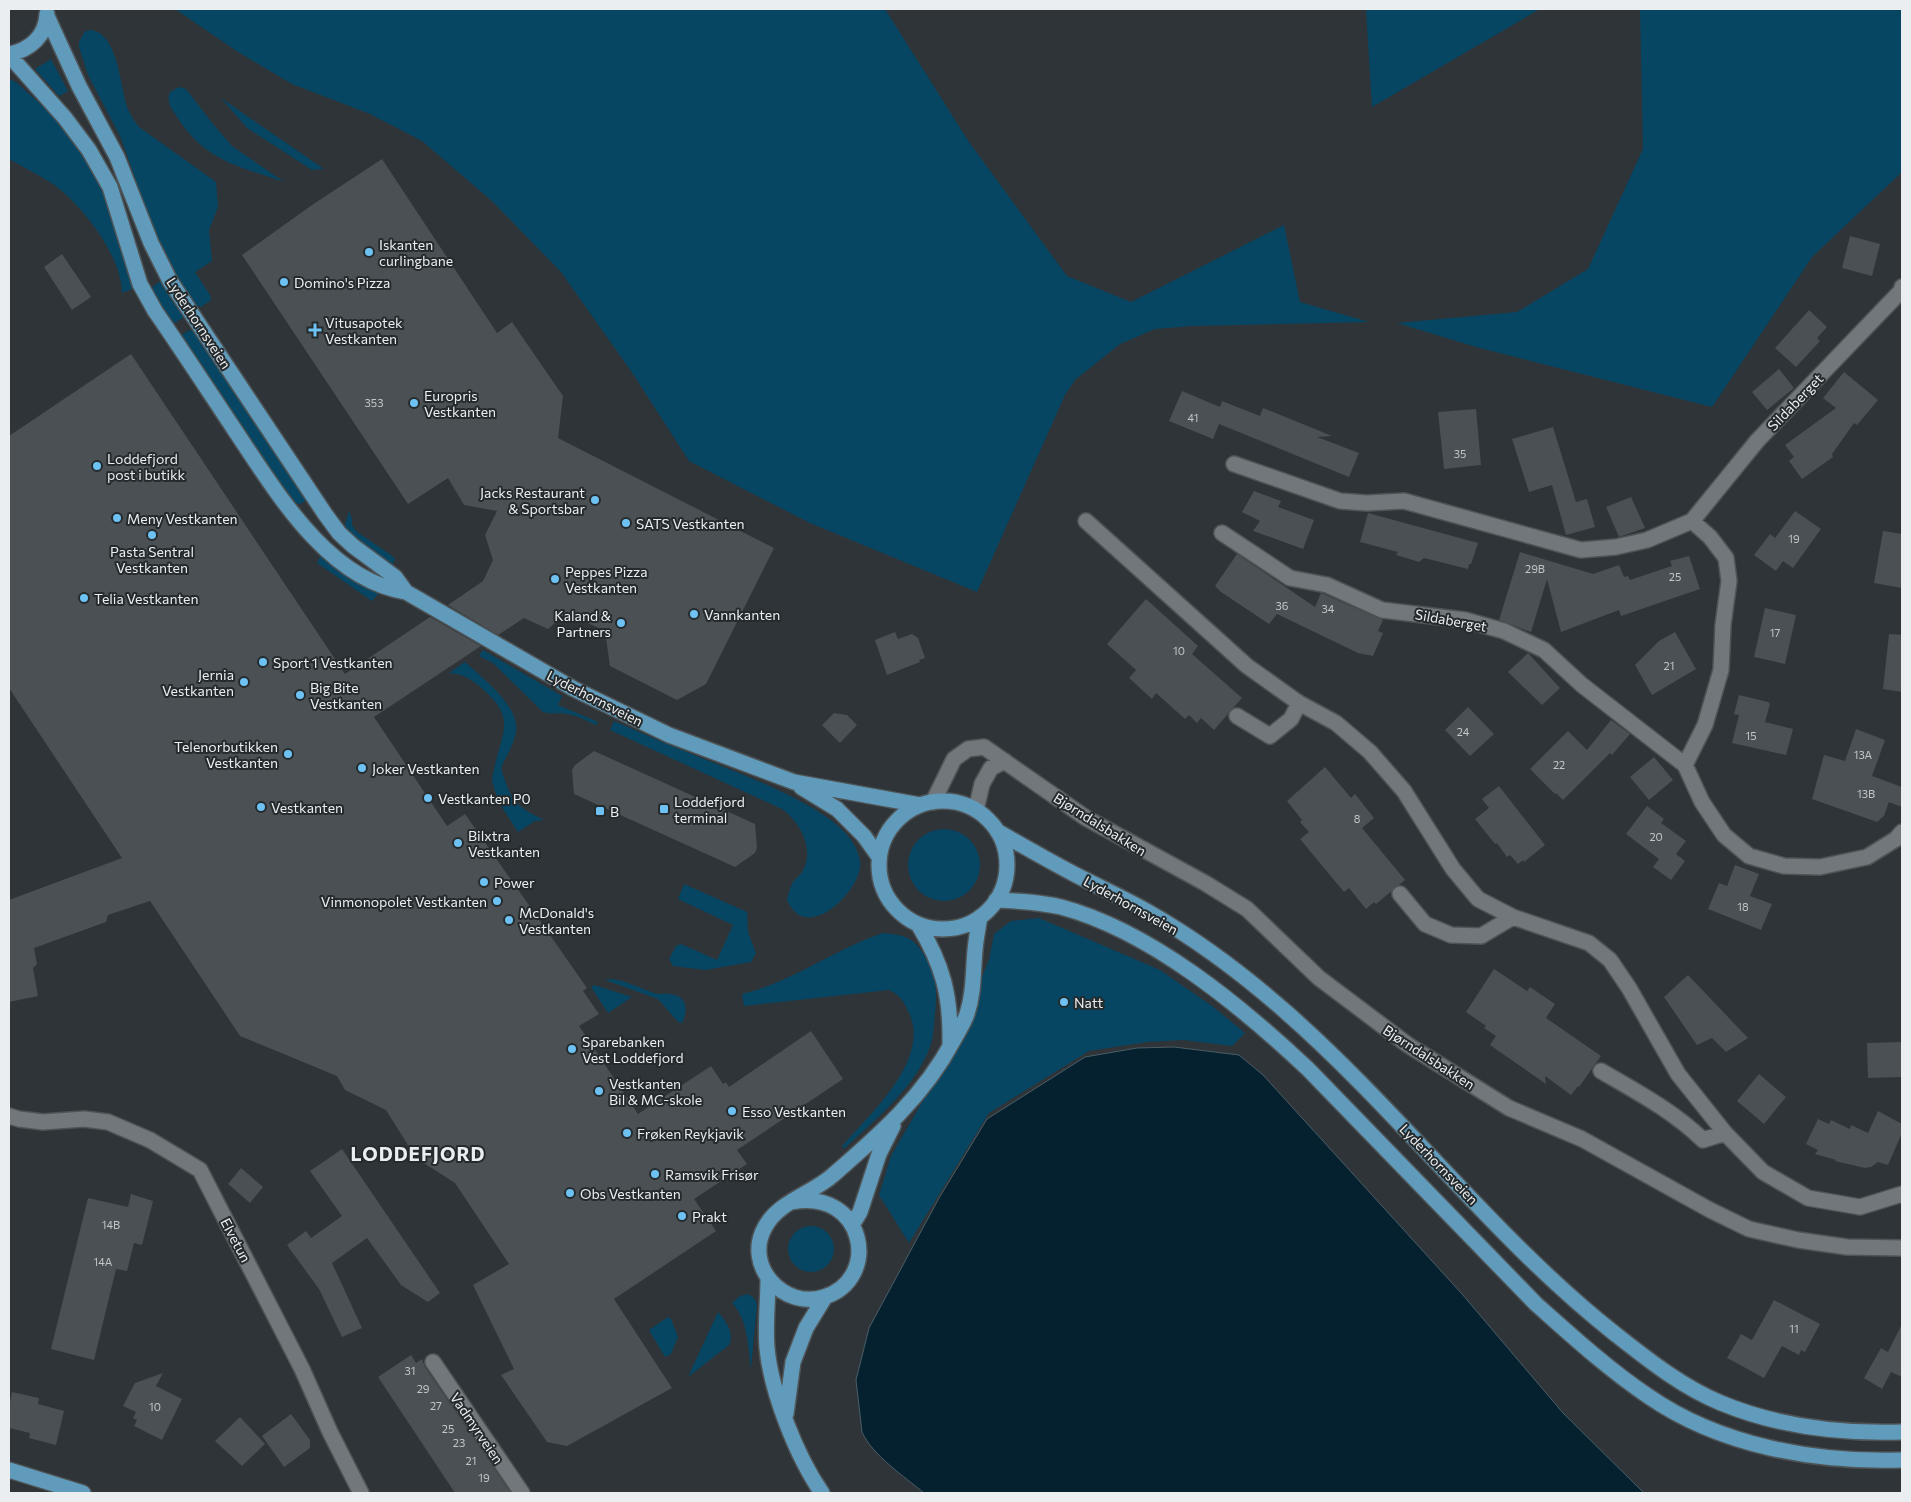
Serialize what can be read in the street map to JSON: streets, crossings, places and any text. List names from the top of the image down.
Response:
{
  "streets": {
    "main road": ["Lyderhornsveien"],
    "street": [
      "Sildaberget",
      "Bjørndalsbakken",
      "Elvetun",
      "Vadmyrveien"
    ]
  },
  "crossings": [
    ["Lyderhornsveien", "Bjørndalsbakken"]
  ],
  "districts": ["LODDEFJORD"],
  "places": {
    "other": [
      "Iskanten curlingbane",
      "Domino's Pizza",
      "Europris Vestkanten",
      "Loddefjord post i butikk",
      "Jacks Restaurant & Sportsbar",
      "Meny Vestkanten",
      "SATS Vestkanten",
      "Pasta Sentral Vestkanten",
      "Peppes Pizza Vestkanten",
      "Telia Vestkanten",
      "Vannkanten",
      "Kaland & Partners",
      "Sport 1 Vestkanten",
      "Jernia Vestkanten",
      "Big Bite Vestkanten",
      "Telenorbutikken Vestkanten",
      "Joker Vestkanten",
      "Vestkanten P0",
      "Vestkanten",
      "Bilxtra Vestkanten",
      "Power",
      "Vinmonopolet Vestkanten",
      "McDonald's Vestkanten",
      "Natt",
      "Sparebanken Vest Loddefjord",
      "Vestkanten Bil & MC-skole",
      "Esso Vestkanten",
      "Frøken Reykjavik",
      "Ramsvik Frisør",
      "Obs Vestkanten",
      "Prakt"
    ],
    "health": ["Vitusapotek Vestkanten"],
    "transit": ["Loddefjord terminal", "B"]
  },
  "house_numbers": [
    "353",
    "41",
    "35",
    "19",
    "29B",
    "25",
    "36",
    "34",
    "17",
    "10",
    "21",
    "24",
    "15",
    "13A",
    "22",
    "13B",
    "8",
    "20",
    "18",
    "14B",
    "14A",
    "11",
    "31",
    "29",
    "27",
    "10",
    "25",
    "23",
    "21",
    "19"
  ]
}
